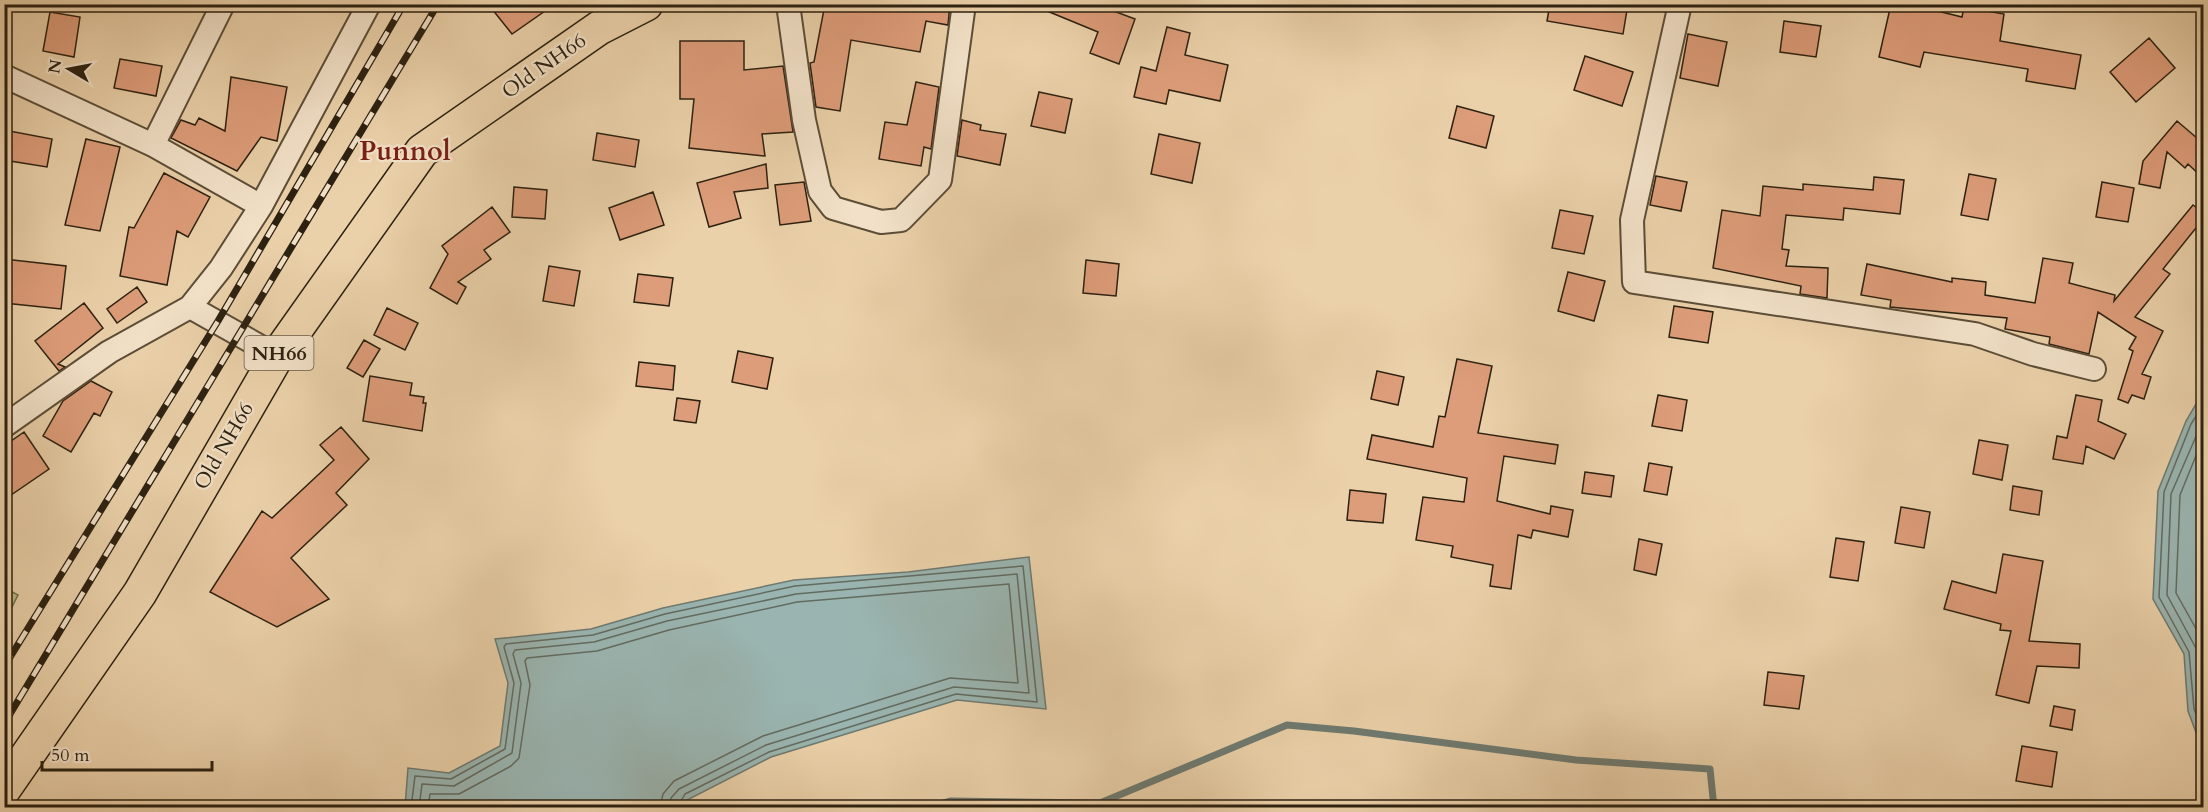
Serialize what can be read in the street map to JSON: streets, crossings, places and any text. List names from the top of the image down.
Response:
{
  "streets": {
    "main road": ["Old NH66", "NH66"]
  },
  "districts": ["Punnol"],
  "scale_bar": "50 m",
  "north": "left"
}
